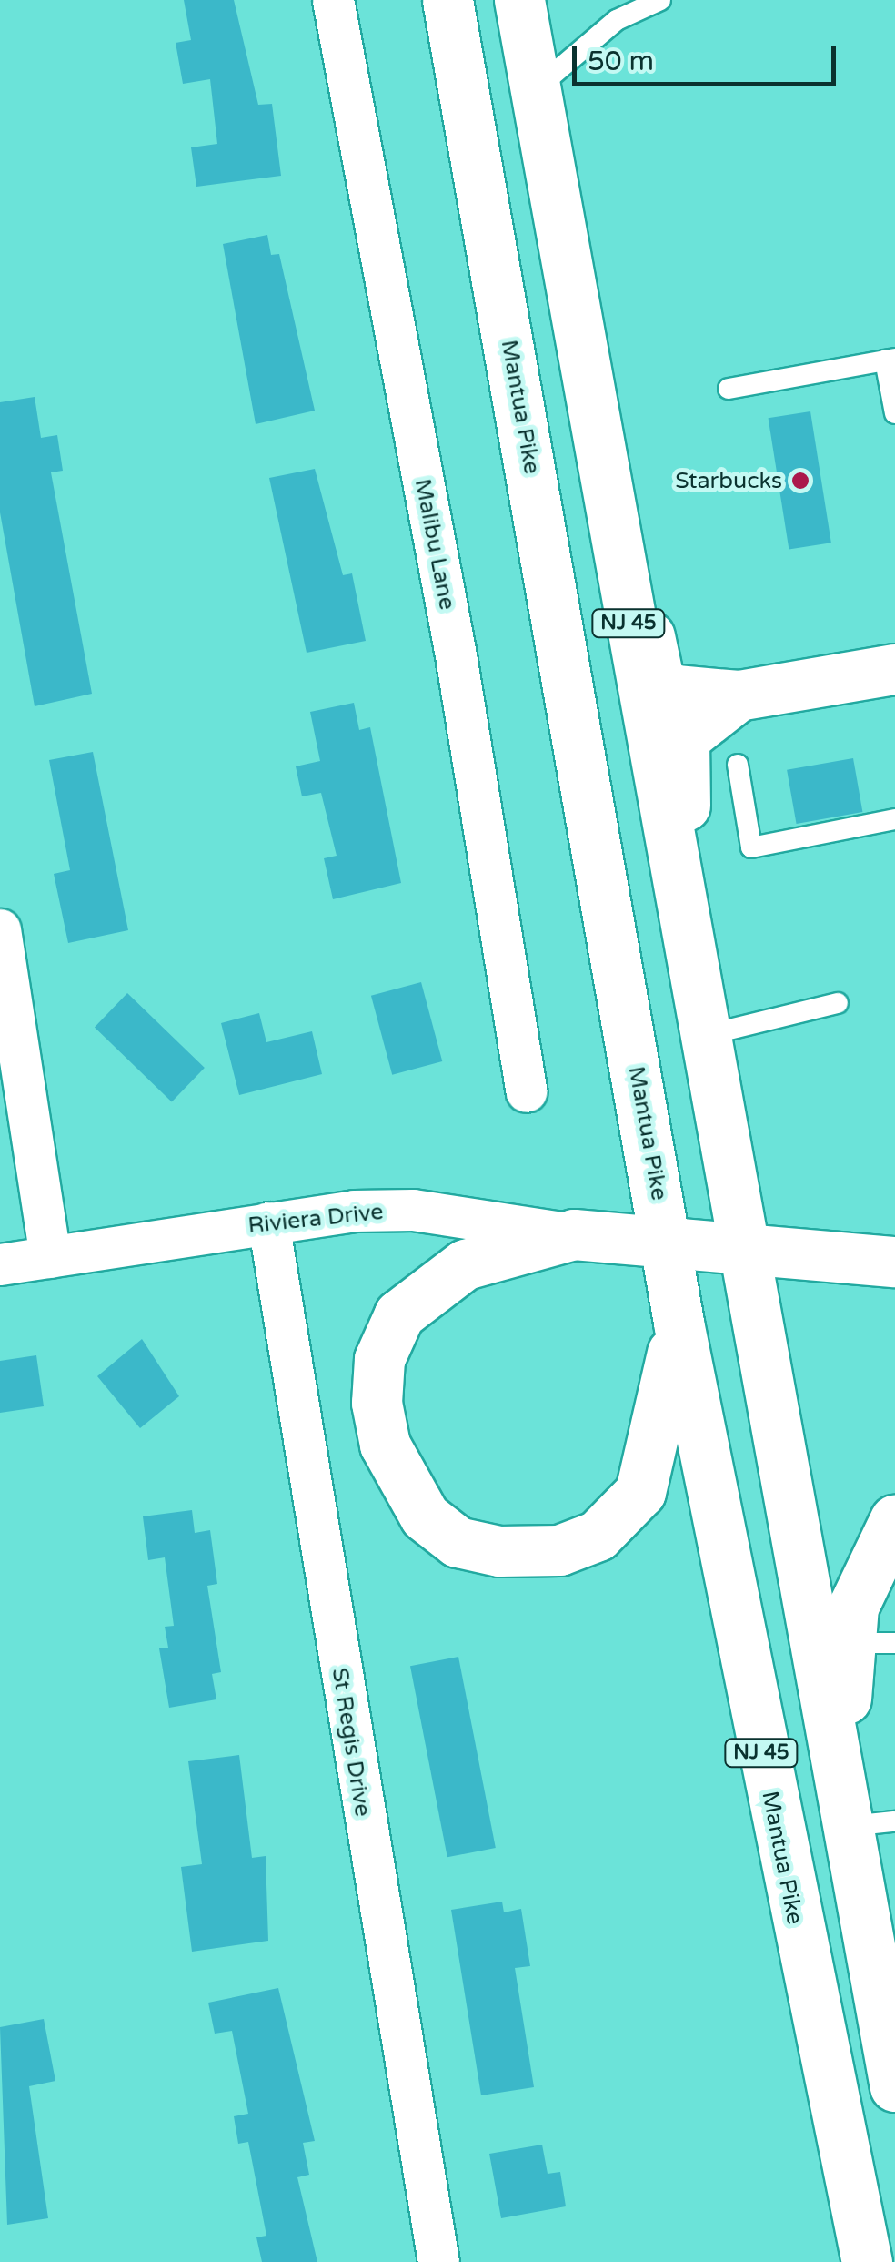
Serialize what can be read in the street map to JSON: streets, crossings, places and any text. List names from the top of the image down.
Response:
{
  "streets": {
    "main road": ["Mantua Pike", "NJ 45", "Riviera Drive"],
    "street": ["Malibu Lane", "St Regis Drive"]
  },
  "crossings": [
    ["Mantua Pike", "Riviera Drive"],
    ["NJ 45", "Riviera Drive"],
    ["Riviera Drive", "St Regis Drive"]
  ],
  "places": ["Starbucks"],
  "scale_bar": "50 m"
}
